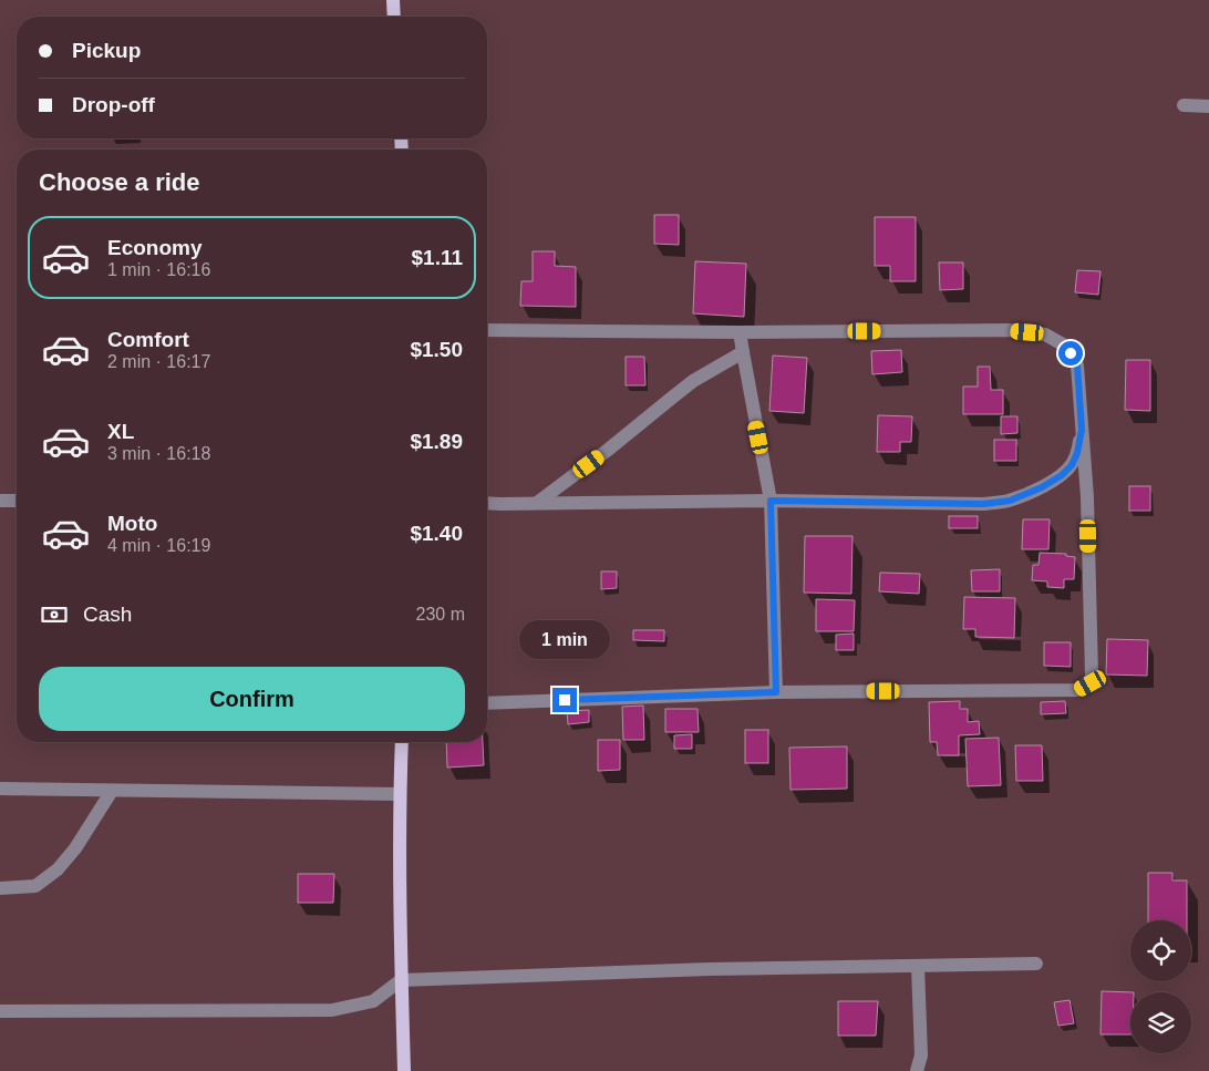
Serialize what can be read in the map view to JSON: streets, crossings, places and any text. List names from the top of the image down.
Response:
{
  "page": {
    "banner": ["Pickup", "Drop-off"],
    "heading": "Choose a ride",
    "list": [
      {
        "name": "Economy",
        "note": "1 min · 16:16",
        "value": "$1.11"
      },
      {
        "name": "Comfort",
        "note": "2 min · 16:17",
        "value": "$1.50"
      },
      {
        "name": "XL",
        "note": "3 min · 16:18",
        "value": "$1.89"
      },
      {
        "name": "Moto",
        "note": "4 min · 16:19",
        "value": "$1.40"
      }
    ],
    "pay": ["Cash", "230 m"],
    "bubble": "1 min",
    "buttons": "Confirm"
  }
}
